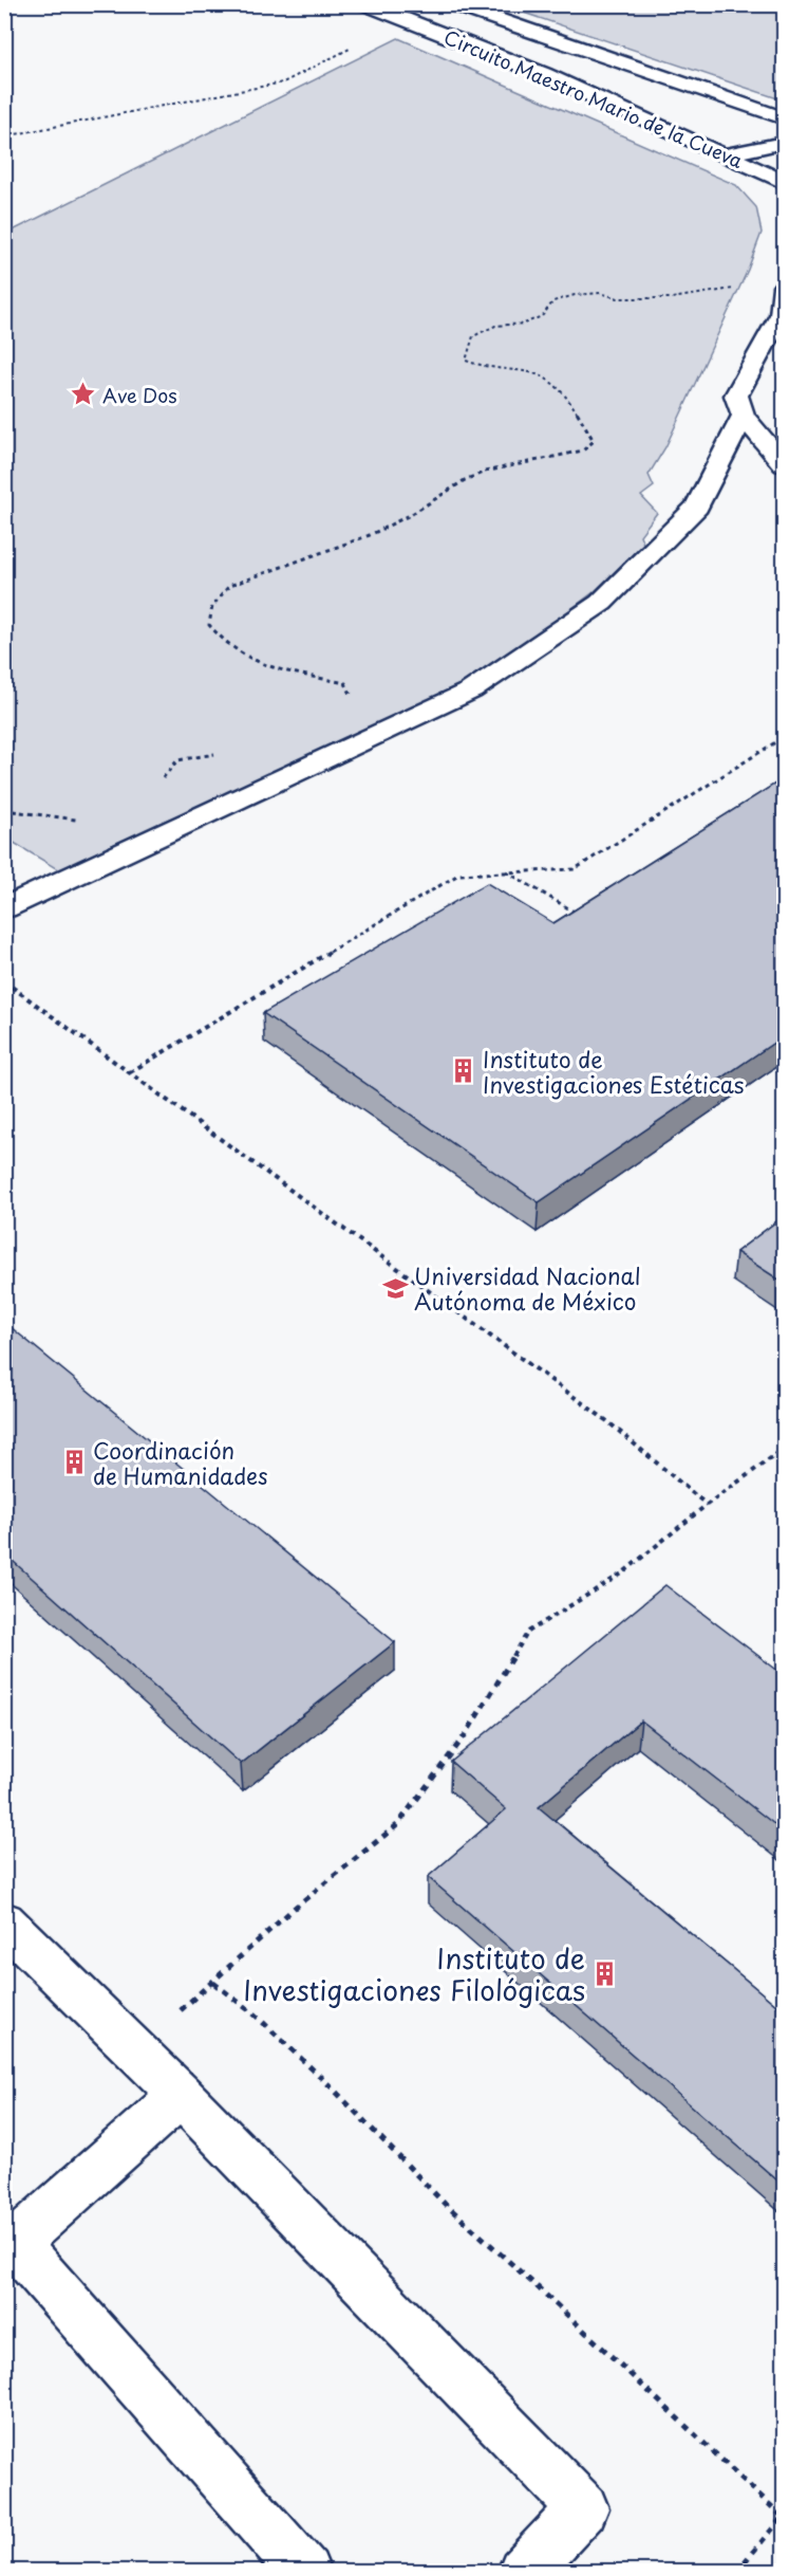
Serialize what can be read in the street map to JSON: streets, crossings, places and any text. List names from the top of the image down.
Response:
{
  "streets": {
    "street": ["Circuito Maestro Mario de la Cueva"]
  },
  "places": {
    "place": ["Ave Dos"],
    "building": ["Instituto de Investigaciones Estéticas", "Coordinación de Humanidades", "Instituto de Investigaciones Filológicas"],
    "school or university": ["Universidad Nacional Autónoma de México"]
  }
}
